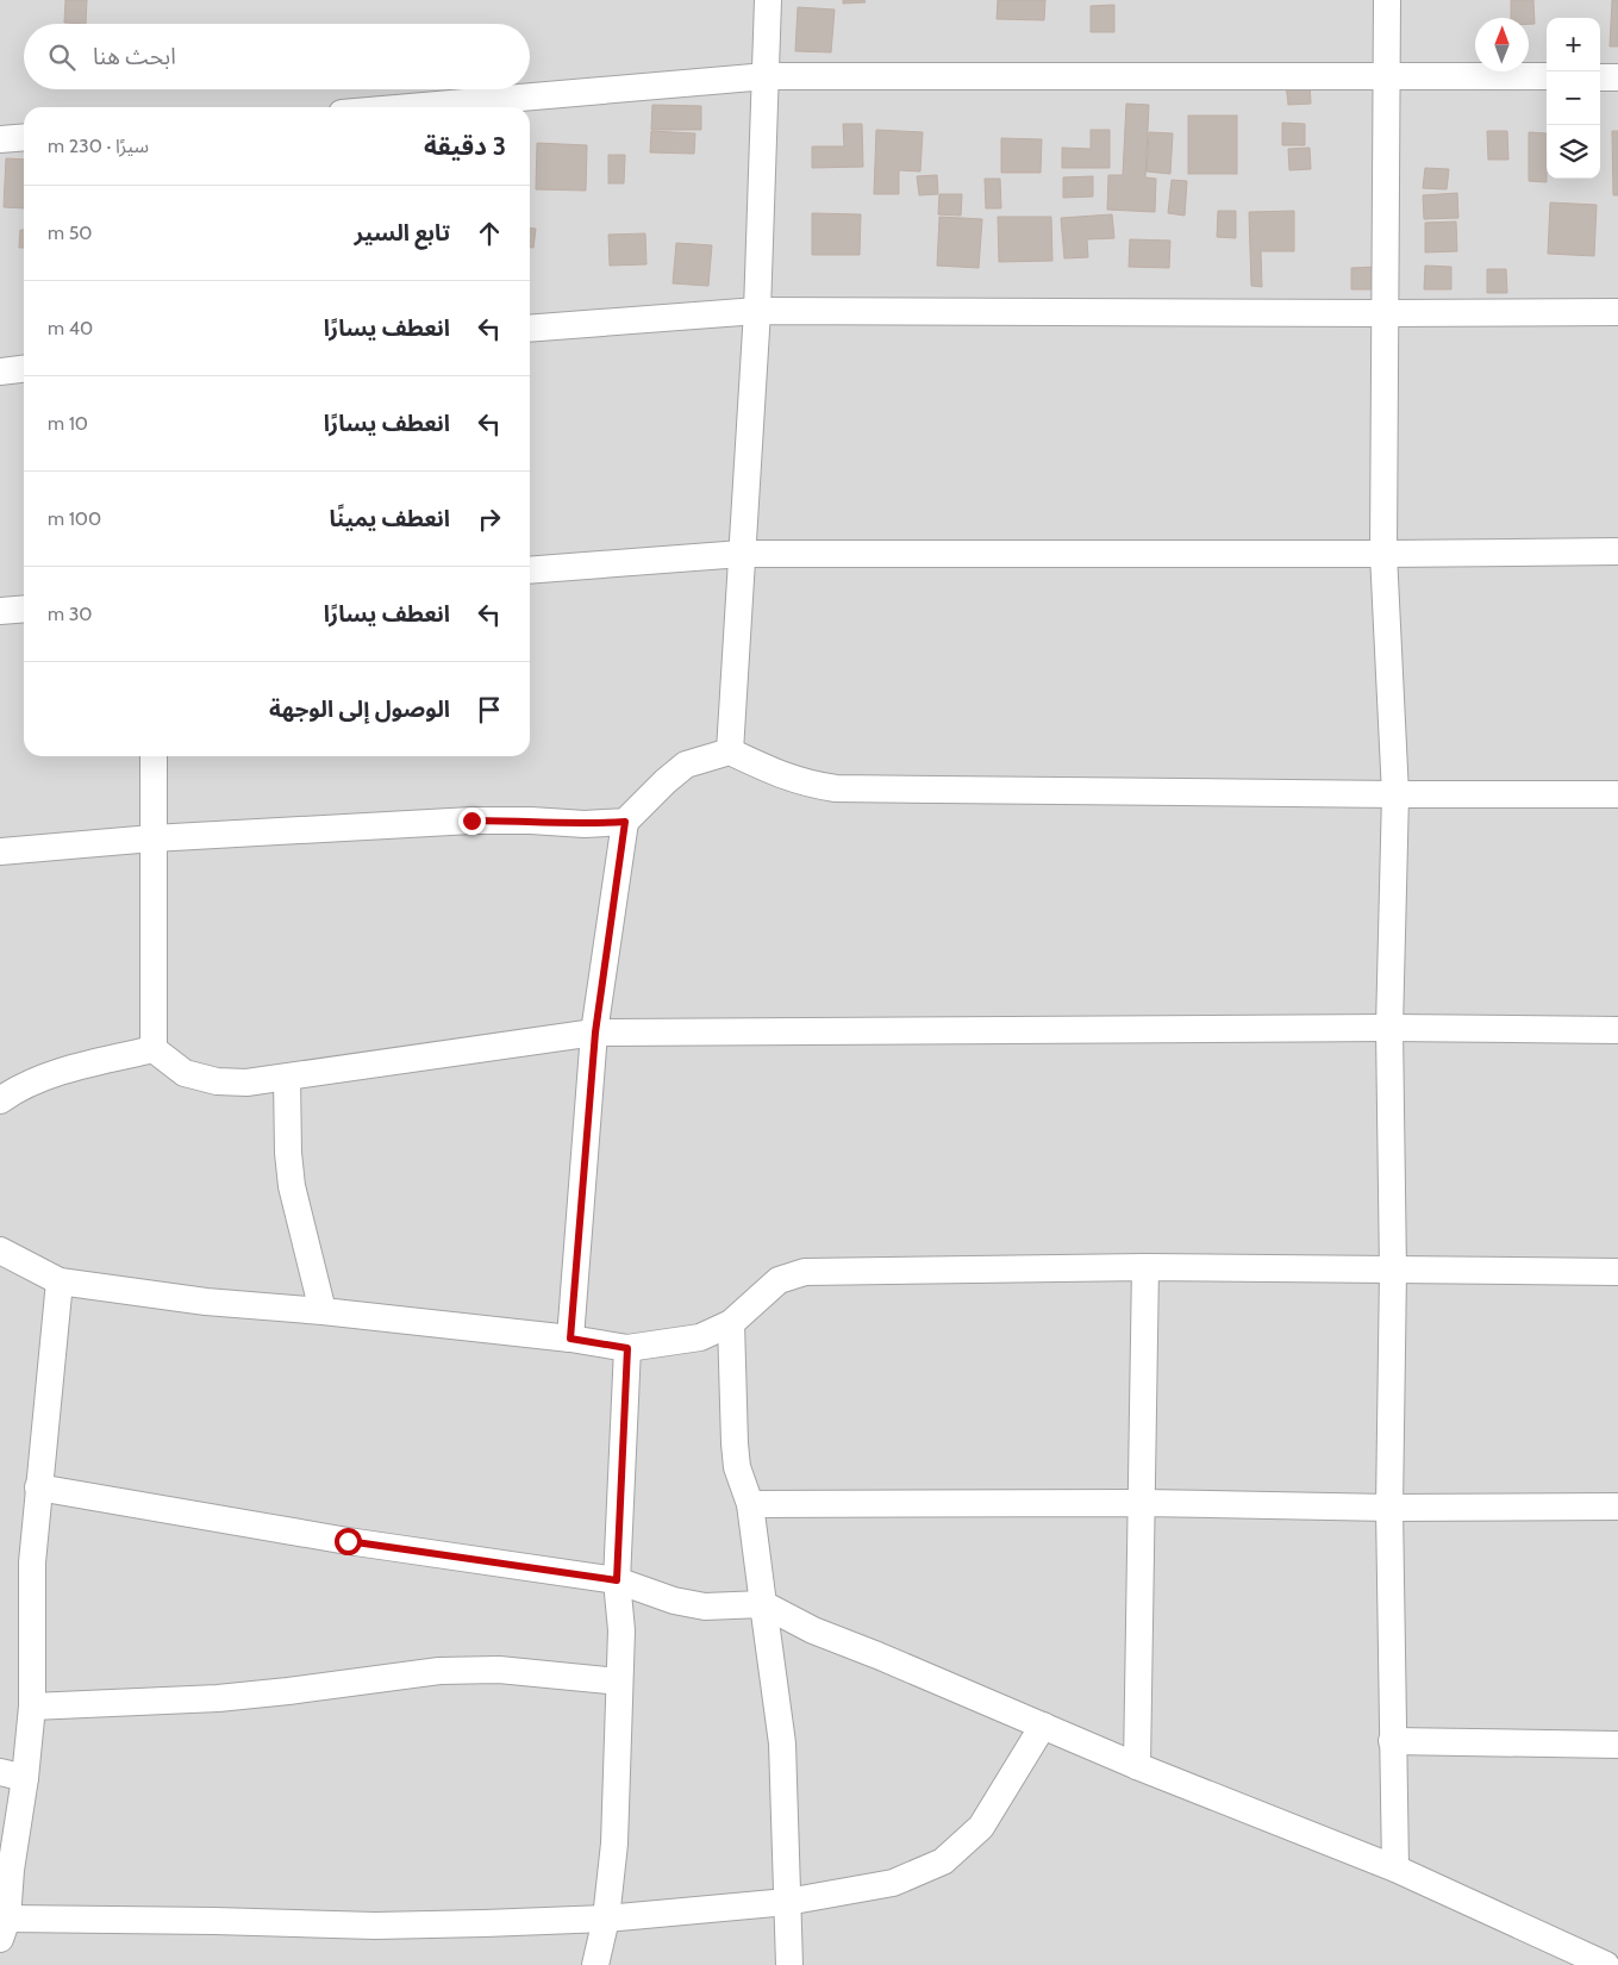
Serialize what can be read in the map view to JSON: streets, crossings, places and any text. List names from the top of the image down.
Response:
{
  "north": "top",
  "page": {
    "map_buttons": ["+", "−"],
    "search": "ابحث هنا",
    "heading": ["3 دقيقة", "سيرًا · 230 m"],
    "list": [
      ["تابع السير", "50 m"],
      ["انعطف يسارًا", "40 m"],
      ["انعطف يسارًا", "10 m"],
      ["انعطف يمينًا", "100 m"],
      ["انعطف يسارًا", "30 m"],
      "الوصول إلى الوجهة"
    ]
  }
}
